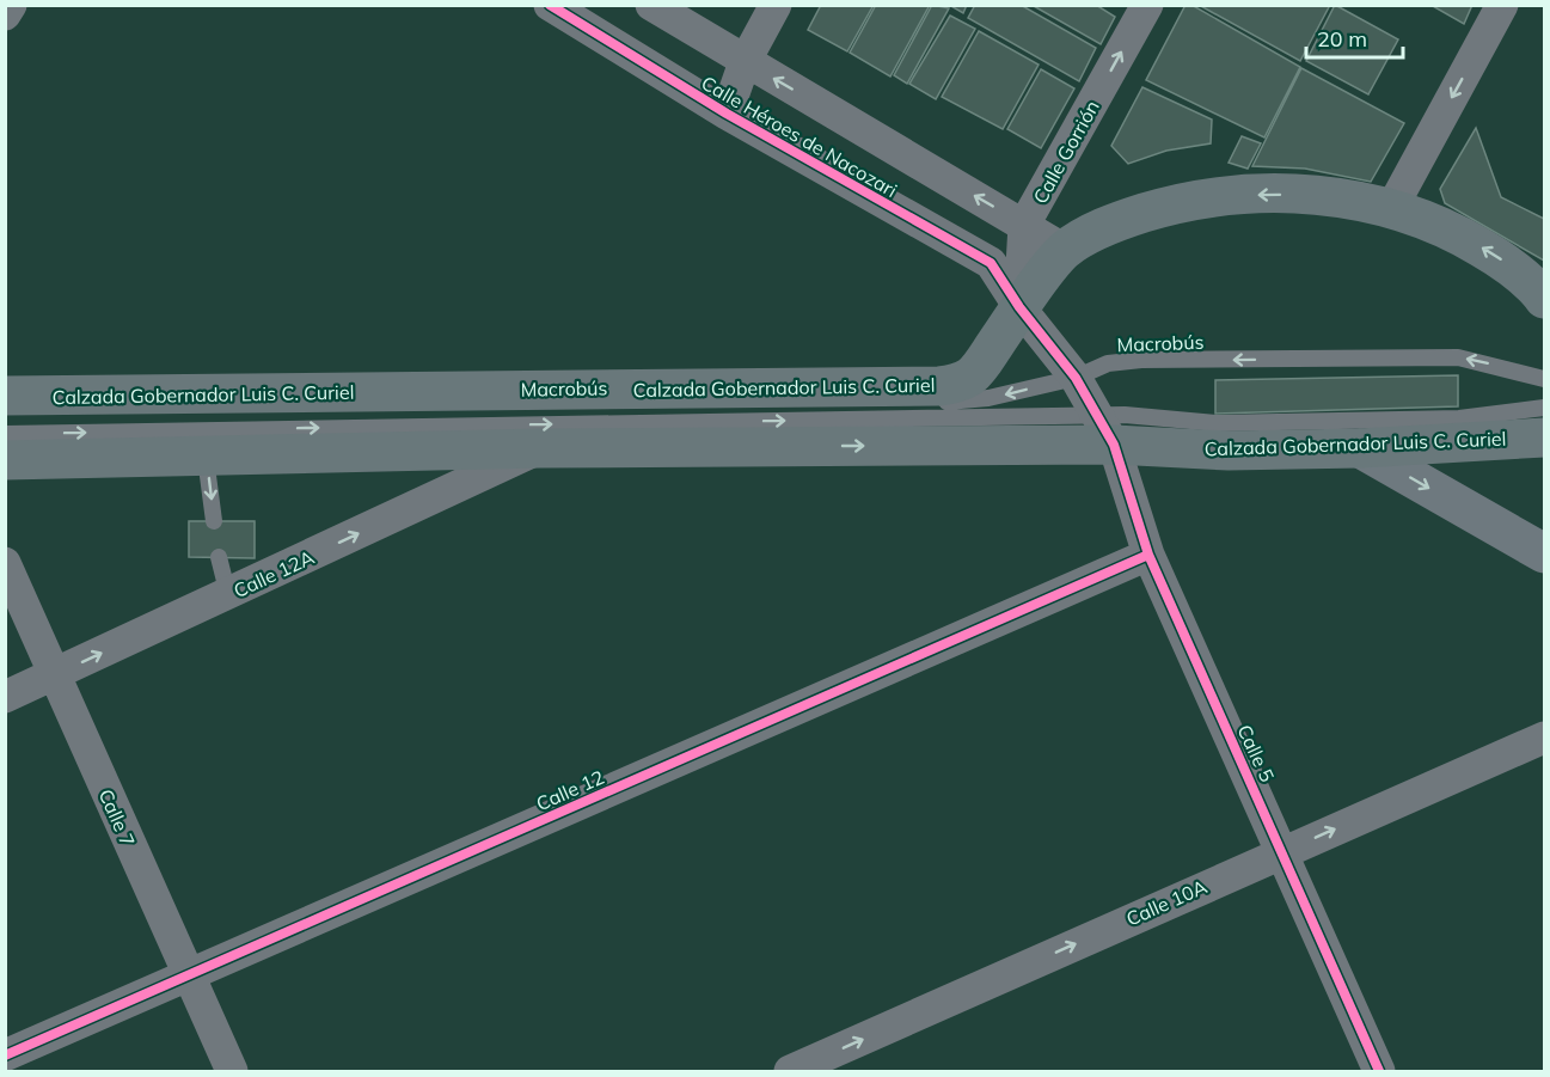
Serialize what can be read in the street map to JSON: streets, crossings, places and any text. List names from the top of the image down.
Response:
{
  "streets": {
    "main road": ["Calzada Gobernador Luis C. Curiel"],
    "street": [
      "Calle Héroes de Nacozari",
      "Calle Gorrión",
      "Calle 12A",
      "Calle 5",
      "Calle 12",
      "Calle 7",
      "Calle 10A"
    ],
    "lane": ["Macrobús"]
  },
  "crossings": [
    ["Calle Héroes de Nacozari", "Calle Gorrión"],
    ["Calle Héroes de Nacozari", "Macrobús"],
    ["Calle Héroes de Nacozari", "Calzada Gobernador Luis C. Curiel"],
    ["Calle Héroes de Nacozari", "Calle 5"],
    ["Calle Gorrión", "Calzada Gobernador Luis C. Curiel"],
    ["Macrobús", "Calzada Gobernador Luis C. Curiel"],
    ["Macrobús", "Calle 5"],
    ["Calzada Gobernador Luis C. Curiel", "Calle 12A"],
    ["Calzada Gobernador Luis C. Curiel", "Calle 5"],
    ["Calle 12A", "Calle 7"],
    ["Calle 5", "Calle 12"],
    ["Calle 5", "Calle 10A"],
    ["Calle 12", "Calle 7"]
  ],
  "one_way": ["Calle Gorrión", "Calle 12A", "Calle 10A"],
  "scale_bar": "20 m"
}
